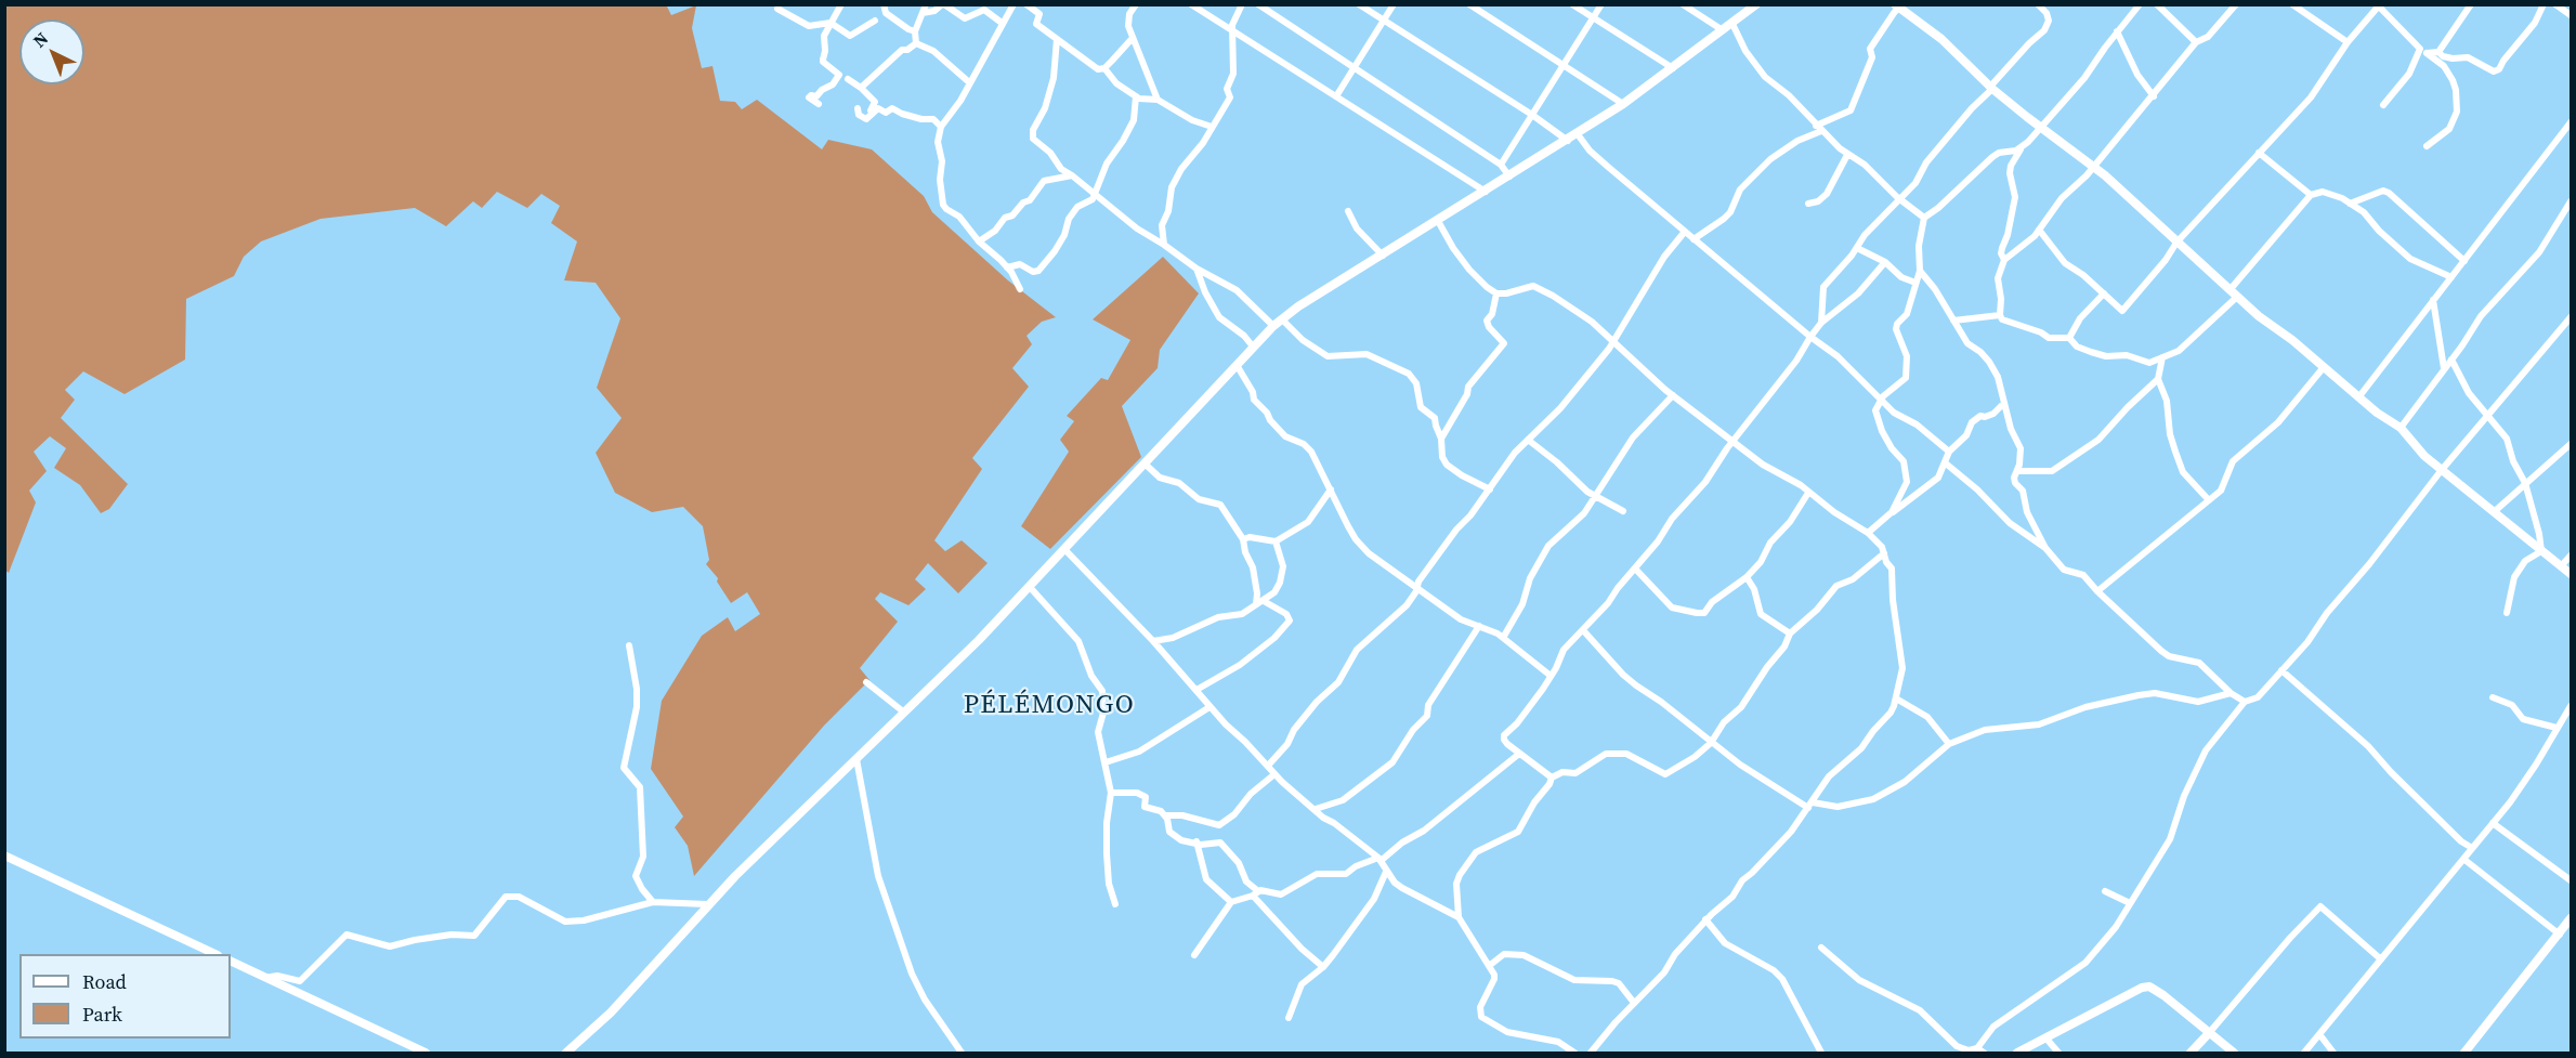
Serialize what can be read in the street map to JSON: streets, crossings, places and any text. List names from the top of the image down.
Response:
{
  "districts": ["PÉLÉMONGO"],
  "legend": ["Road", "Park"],
  "north": "top left"
}
